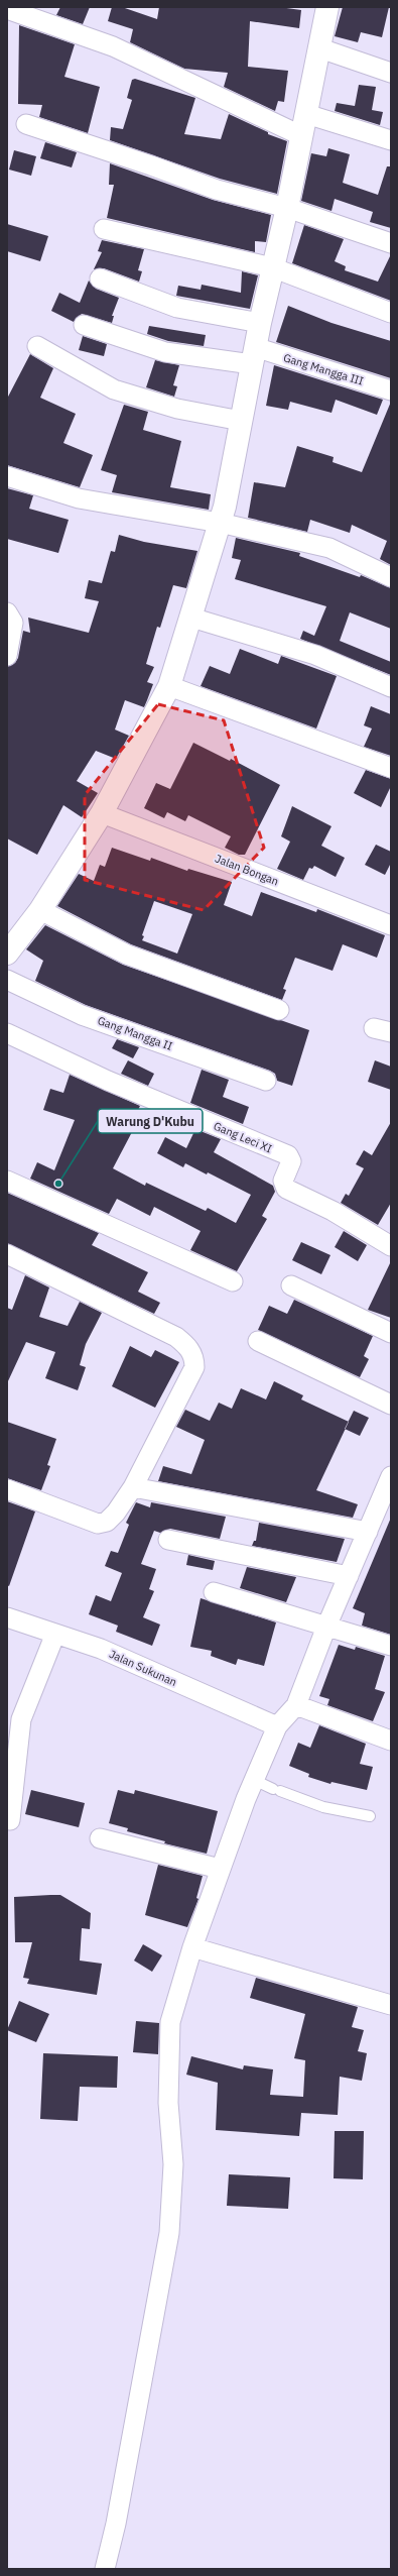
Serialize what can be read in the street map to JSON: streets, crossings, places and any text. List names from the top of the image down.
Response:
{
  "streets": {
    "street": [
      "Gang Mangga III",
      "Jalan Bongan",
      "Gang Mangga II",
      "Gang Leci XI",
      "Jalan Sukunan"
    ]
  },
  "places": ["Warung D'Kubu"]
}
